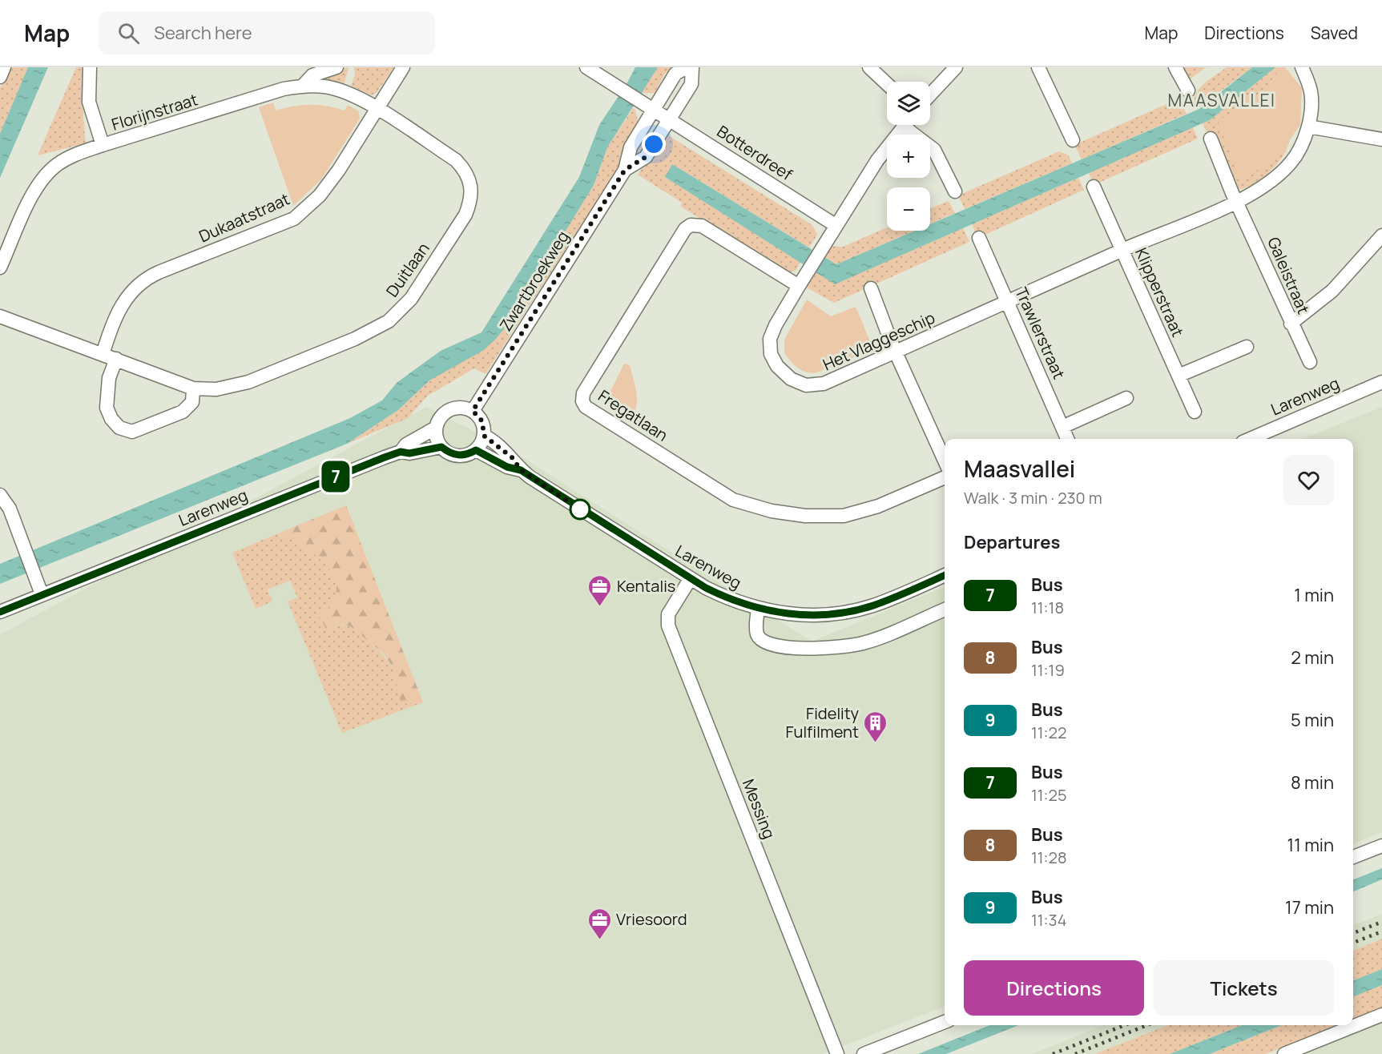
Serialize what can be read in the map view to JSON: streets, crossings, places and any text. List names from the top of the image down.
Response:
{
  "streets": {
    "street": [
      "Florijnstraat",
      "Botterdreef",
      "Dukaatstraat",
      "Duitlaan",
      "Galeistraat",
      "Zwartbroekweg",
      "Klipperstraat",
      "Trawlerstraat",
      "Het Vlaggeschip",
      "Larenweg",
      "Fregatlaan",
      "Messing"
    ]
  },
  "crossings": [
    ["Florijnstraat", "Dukaatstraat"],
    ["Florijnstraat", "Duitlaan"],
    ["Botterdreef", "Zwartbroekweg"],
    ["Botterdreef", "Het Vlaggeschip"],
    ["Dukaatstraat", "Duitlaan"],
    ["Galeistraat", "Het Vlaggeschip"],
    ["Zwartbroekweg", "Larenweg"],
    ["Klipperstraat", "Het Vlaggeschip"],
    ["Trawlerstraat", "Het Vlaggeschip"],
    ["Het Vlaggeschip", "Fregatlaan"],
    ["Larenweg", "Messing"]
  ],
  "districts": ["MAASVALLEI"],
  "places": {
    "office": ["Kentalis", "Vriesoord"],
    "building": ["Fidelity Fulfilment"]
  },
  "lines": ["bus line 7"],
  "page": {
    "header": "Map",
    "search": "Search here",
    "nav": ["Map", "Directions", "Saved"],
    "on_map": "7",
    "map_buttons": ["+", "−"],
    "heading": [
      ["Maasvallei", "Walk · 3 min · 230 m"],
      "Departures"
    ],
    "list": [
      {
        "mark": "7",
        "name": "Bus",
        "note": "11:18",
        "value": "1 min"
      },
      {
        "mark": "8",
        "name": "Bus",
        "note": "11:19",
        "value": "2 min"
      },
      {
        "mark": "9",
        "name": "Bus",
        "note": "11:22",
        "value": "5 min"
      },
      {
        "mark": "7",
        "name": "Bus",
        "note": "11:25",
        "value": "8 min"
      },
      {
        "mark": "8",
        "name": "Bus",
        "note": "11:28",
        "value": "11 min"
      },
      {
        "mark": "9",
        "name": "Bus",
        "note": "11:34",
        "value": "17 min"
      }
    ],
    "buttons": ["Directions", "Tickets"]
  }
}
